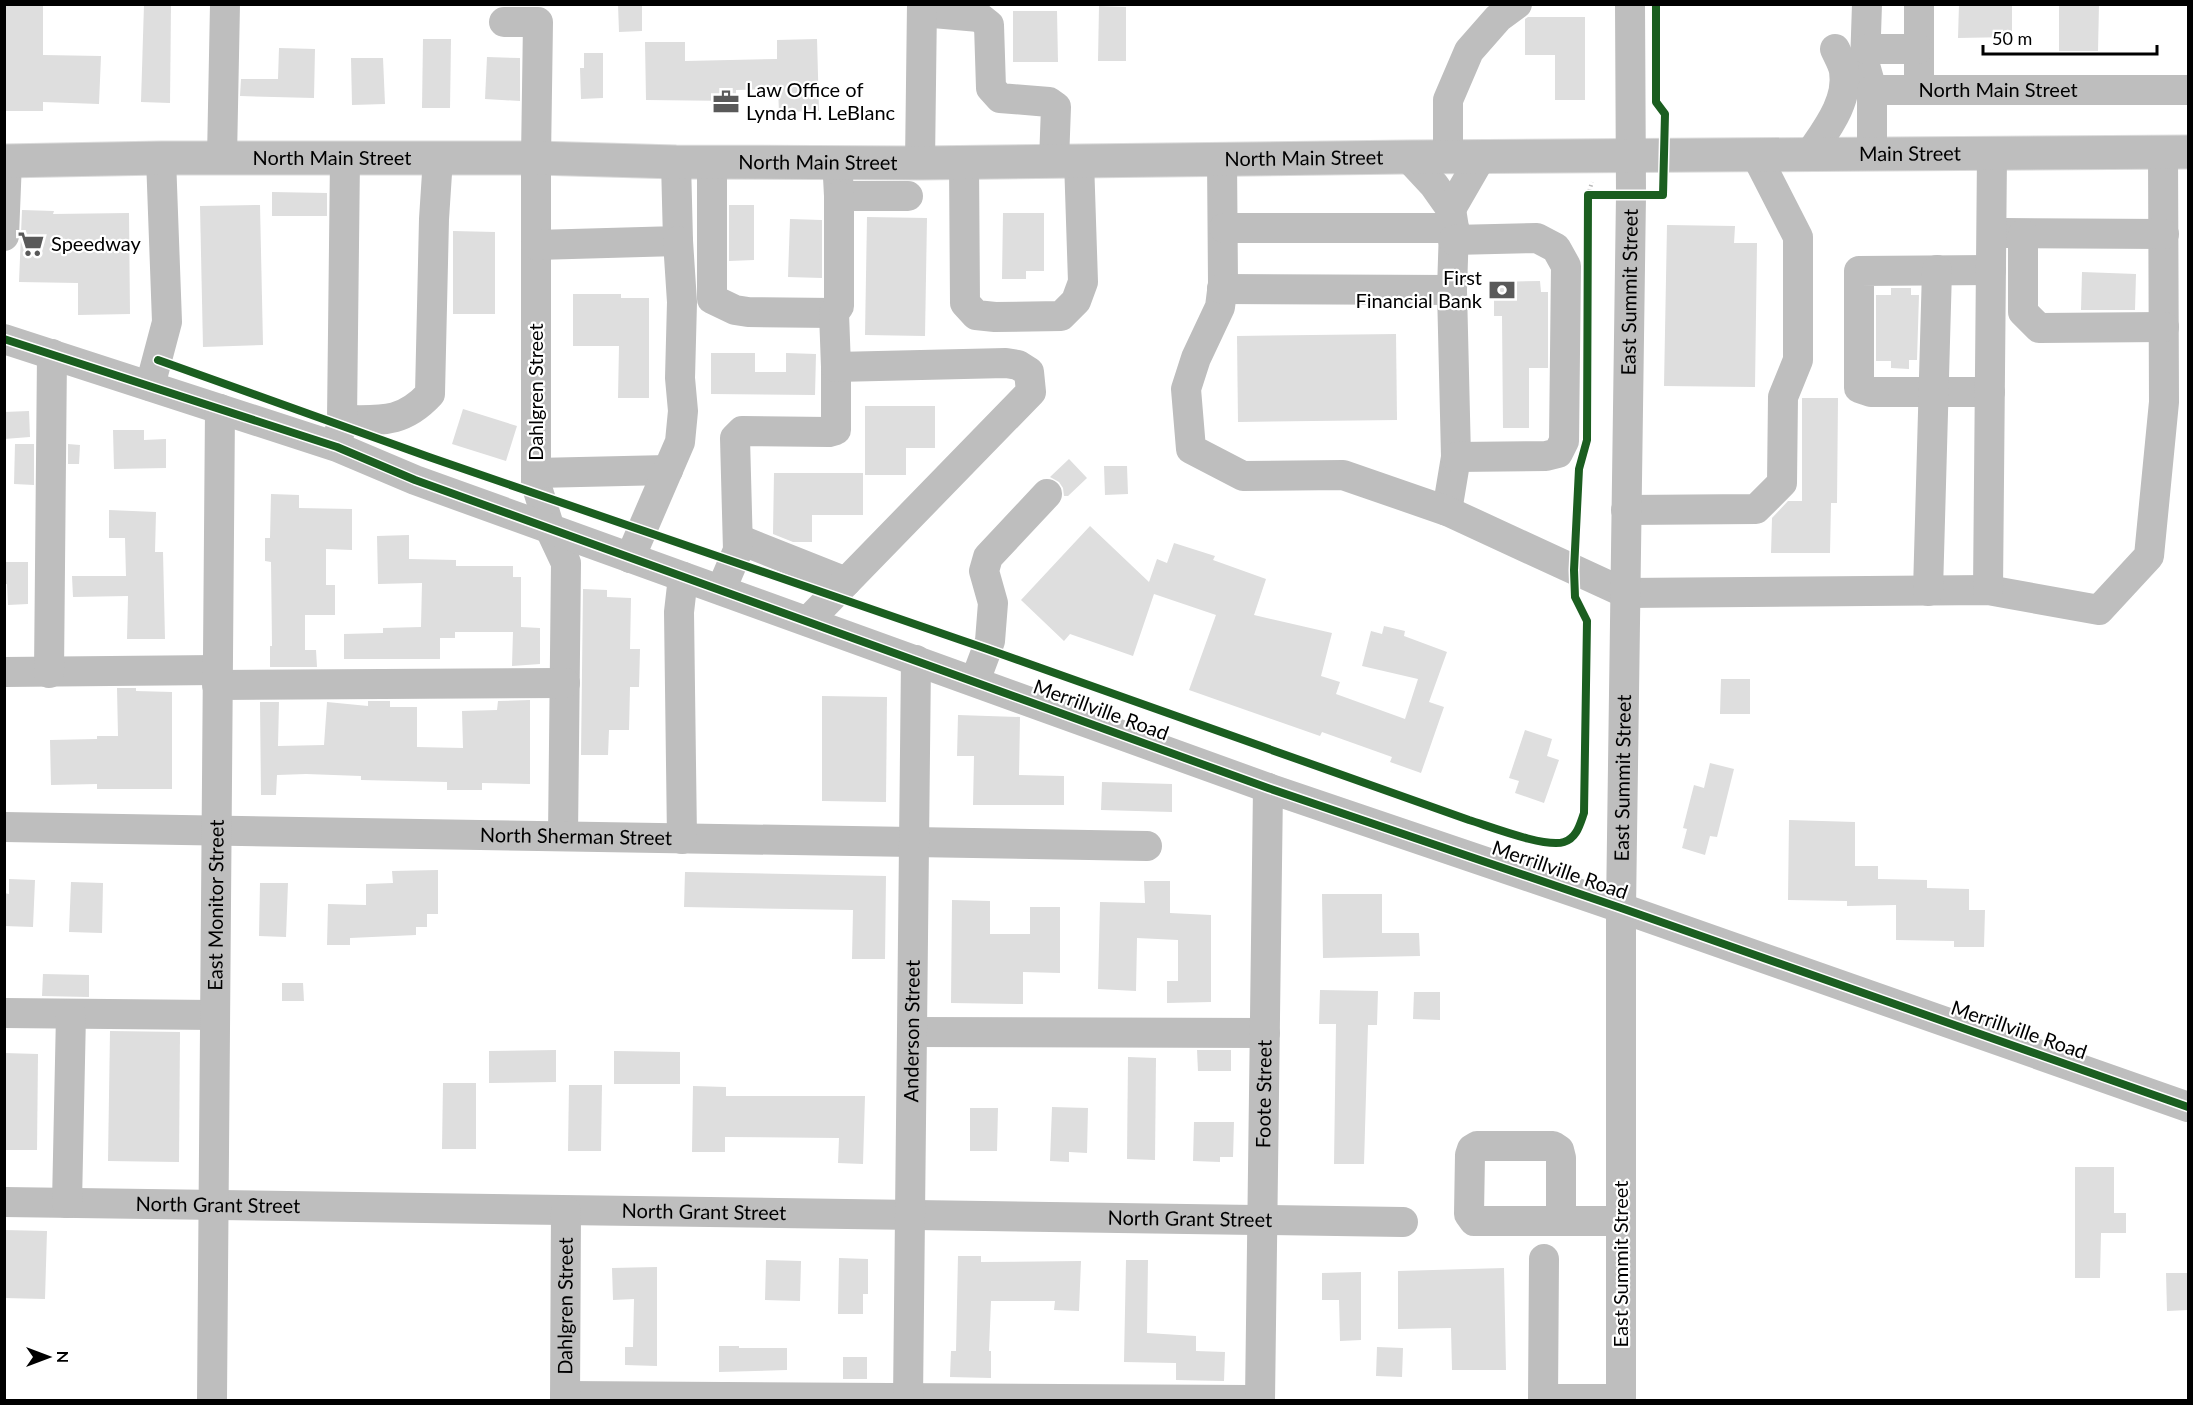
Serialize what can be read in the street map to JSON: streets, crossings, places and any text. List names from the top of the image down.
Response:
{
  "streets": {
    "main road": ["North Main Street", "Main Street"],
    "street": [
      "East Summit Street",
      "Dahlgren Street",
      "Merrillville Road",
      "North Sherman Street",
      "East Monitor Street",
      "Anderson Street",
      "Foote Street",
      "North Grant Street"
    ]
  },
  "crossings": [
    ["North Main Street", "Main Street"],
    ["North Main Street", "East Summit Street"],
    ["North Main Street", "Dahlgren Street"],
    ["Main Street", "East Summit Street"],
    ["East Summit Street", "Merrillville Road"],
    ["Dahlgren Street", "Merrillville Road"],
    ["Dahlgren Street", "North Sherman Street"],
    ["Dahlgren Street", "North Grant Street"],
    ["Merrillville Road", "East Monitor Street"],
    ["Merrillville Road", "Anderson Street"],
    ["Merrillville Road", "Foote Street"],
    ["North Sherman Street", "East Monitor Street"],
    ["North Sherman Street", "Anderson Street"],
    ["East Monitor Street", "North Grant Street"],
    ["Anderson Street", "North Grant Street"],
    ["Foote Street", "North Grant Street"]
  ],
  "places": {
    "office": ["Law Office of Lynda H. LeBlanc"],
    "supermarket": ["Speedway"],
    "bank": ["First Financial Bank"]
  },
  "scale_bar": "50 m",
  "north": "right"
}
